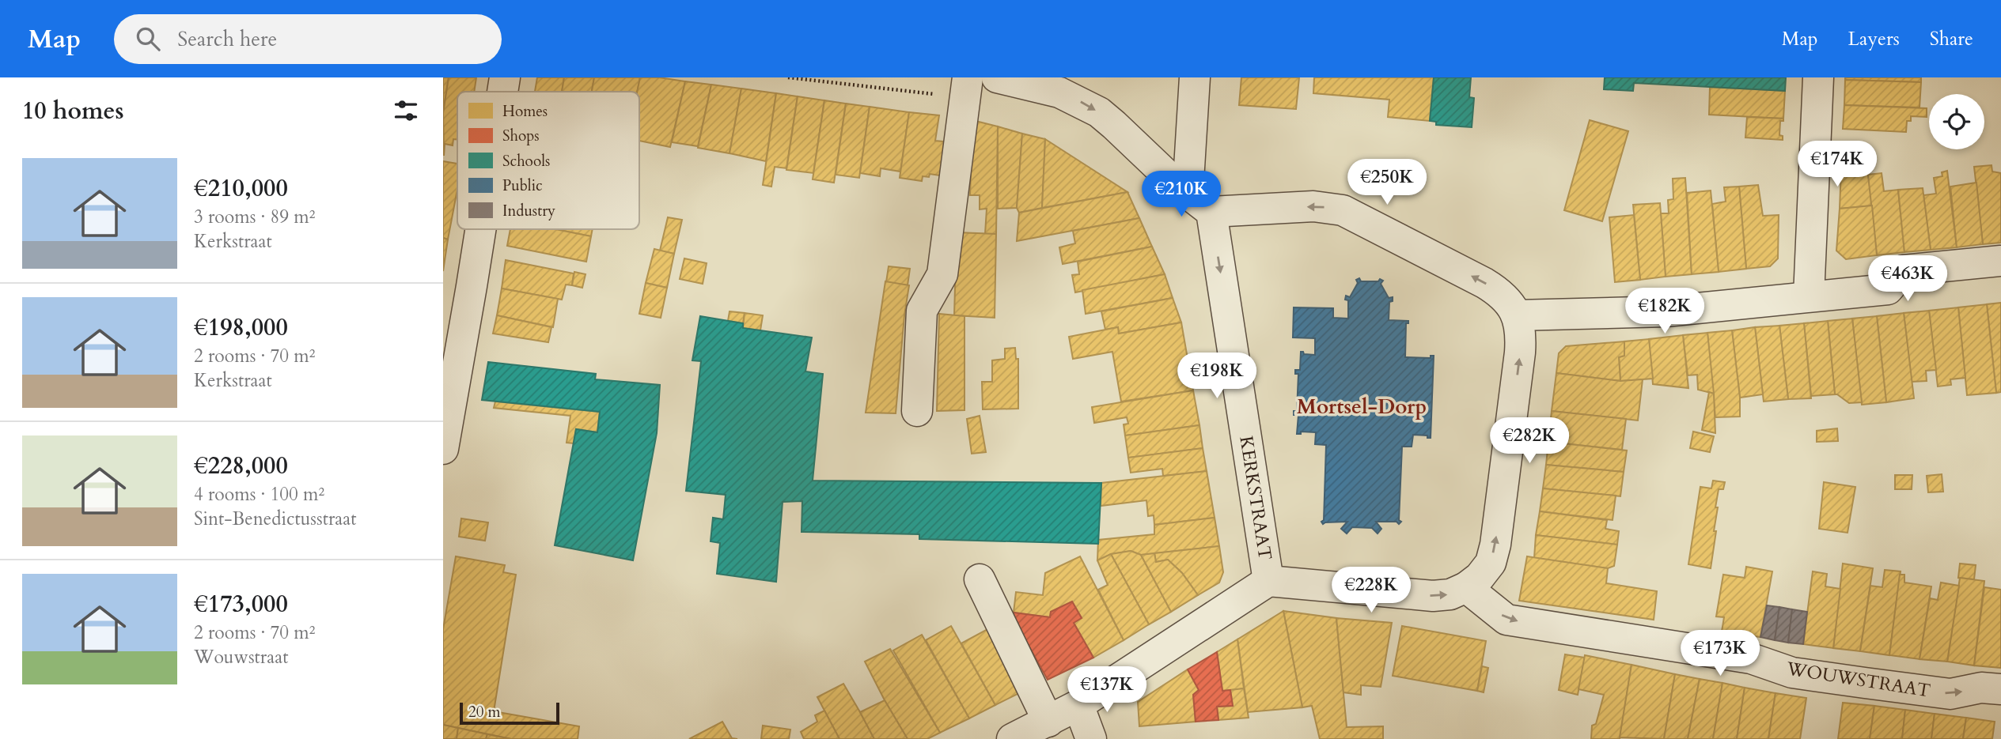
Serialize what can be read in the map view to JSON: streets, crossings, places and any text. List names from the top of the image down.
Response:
{
  "streets": {
    "street": ["KERKSTRAAT", "WOUWSTRAAT"]
  },
  "one_way": ["WOUWSTRAAT"],
  "districts": ["Mortsel-Dorp"],
  "legend": [
    "Homes",
    "Shops",
    "Schools",
    "Public",
    "Industry"
  ],
  "scale_bar": "20 m",
  "page": {
    "header": "Map",
    "search": "Search here",
    "nav": ["Map", "Layers", "Share"],
    "heading": "10 homes",
    "price": [
      "€174K",
      "€250K",
      "€210K",
      "€463K",
      "€182K",
      "€198K",
      "€282K",
      "€228K",
      "€173K",
      "€137K"
    ],
    "list": [
      {
        "name": "€210,000",
        "note": "3 rooms · 89 m² · Kerkstraat"
      },
      {
        "name": "€198,000",
        "note": "2 rooms · 70 m² · Kerkstraat"
      },
      {
        "name": "€228,000",
        "note": "4 rooms · 100 m² · Sint-Benedictusstraat"
      },
      {
        "name": "€173,000",
        "note": "2 rooms · 70 m² · Wouwstraat"
      }
    ],
    "scale": "20 m"
  }
}
